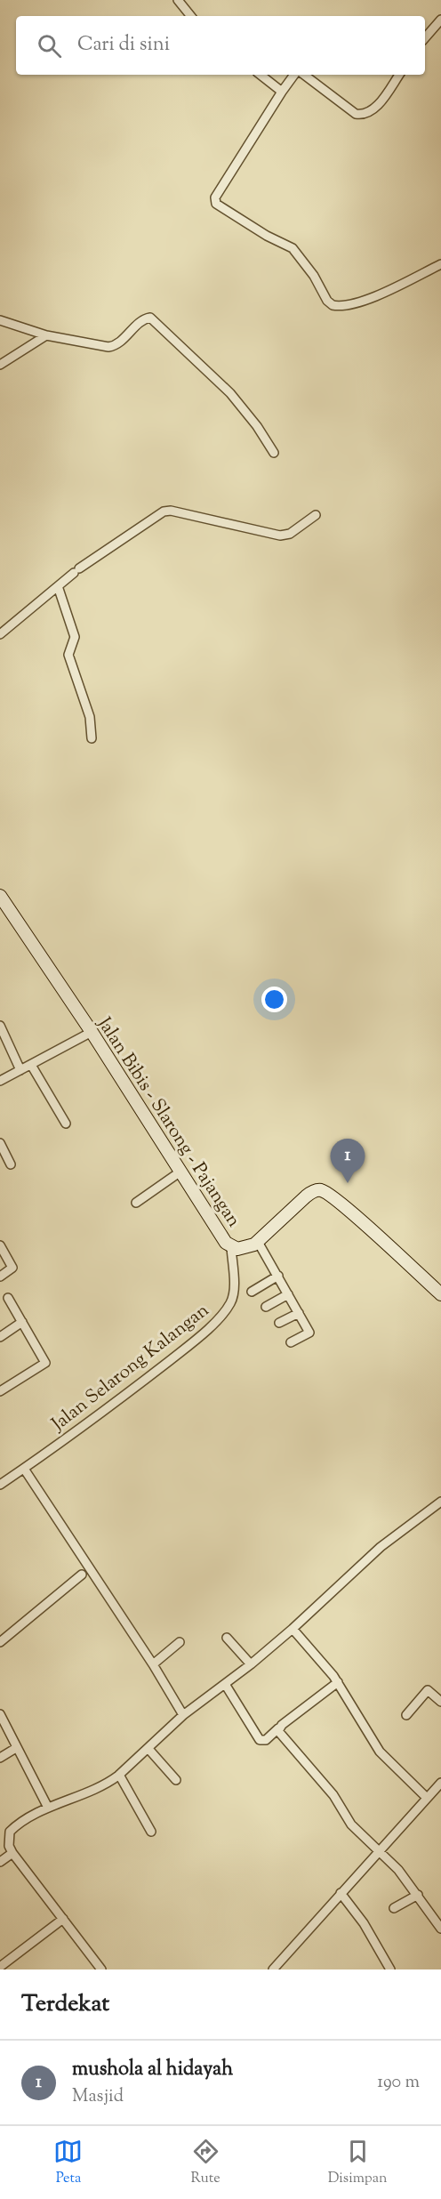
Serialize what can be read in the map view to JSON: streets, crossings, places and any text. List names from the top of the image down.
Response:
{
  "streets": {
    "main road": ["Jalan Bibis - Slarong - Pajangan"],
    "street": ["Jalan Selarong Kalangan"]
  },
  "crossings": [
    ["Jalan Bibis - Slarong - Pajangan", "Jalan Selarong Kalangan"]
  ],
  "page": {
    "search": "Cari di sini",
    "pins": "1",
    "heading": "Terdekat",
    "list": [
      {
        "mark": "1",
        "name": "mushola al hidayah",
        "note": "Masjid",
        "value": "190 m"
      }
    ],
    "nav": ["Peta", "Rute", "Disimpan"]
  }
}
